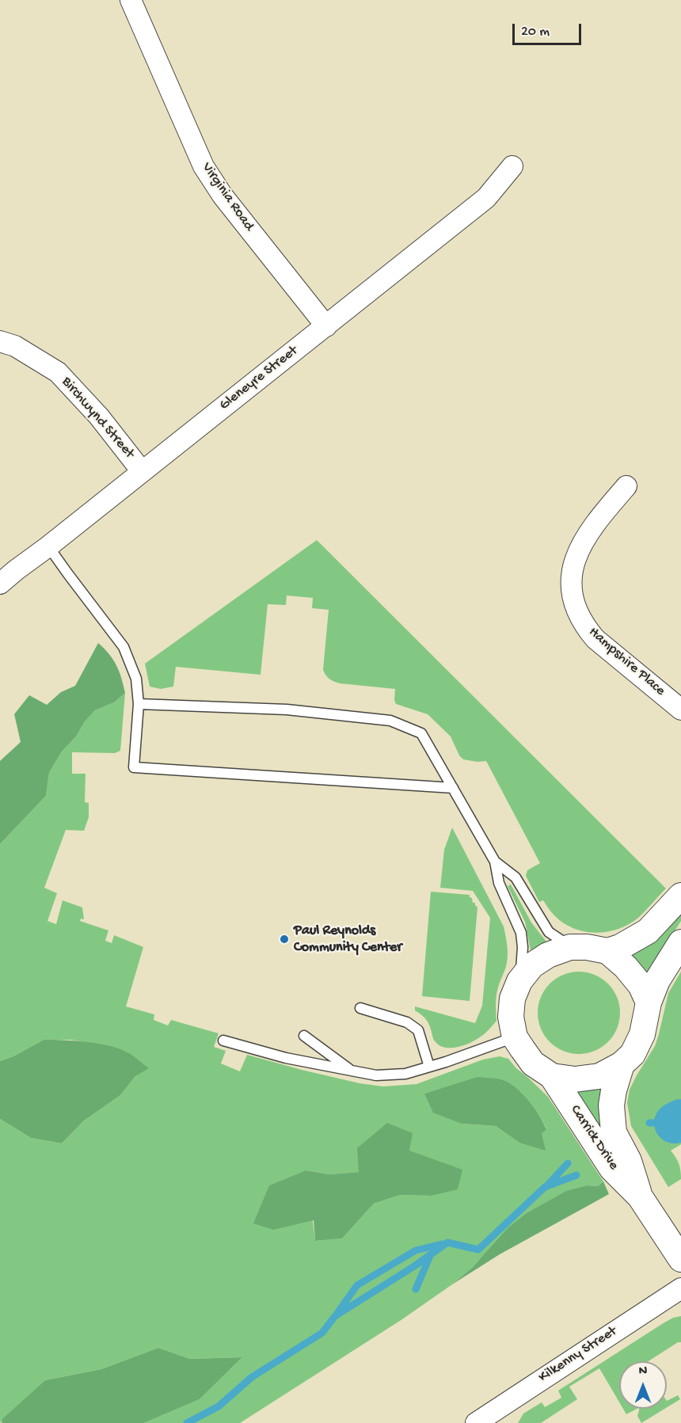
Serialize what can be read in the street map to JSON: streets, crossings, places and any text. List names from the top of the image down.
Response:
{
  "streets": {
    "street": [
      "Virginia Road",
      "Gleneyre Street",
      "Birchwynd Street",
      "Hampshire Place",
      "Carrick Drive",
      "Kilkenny Street"
    ]
  },
  "crossings": [
    ["Virginia Road", "Gleneyre Street"],
    ["Gleneyre Street", "Birchwynd Street"]
  ],
  "places": ["Paul Reynolds Community Center"],
  "scale_bar": "20 m",
  "north": "top"
}
